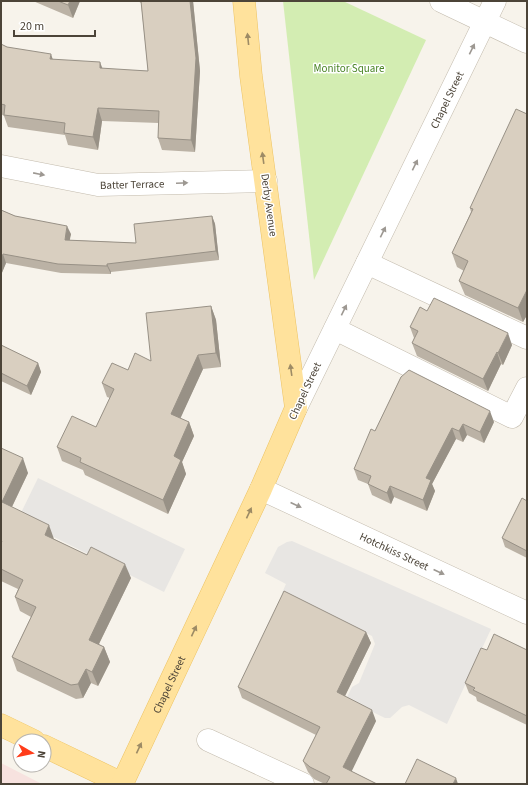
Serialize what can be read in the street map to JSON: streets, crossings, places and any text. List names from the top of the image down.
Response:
{
  "streets": {
    "main road": ["Chapel Street", "Derby Avenue"],
    "street": ["Batter Terrace", "Hotchkiss Street"]
  },
  "crossings": [
    ["Chapel Street", "Derby Avenue"],
    ["Chapel Street", "Hotchkiss Street"],
    ["Batter Terrace", "Derby Avenue"]
  ],
  "one_way": [
    "Chapel Street",
    "Batter Terrace",
    "Derby Avenue",
    "Hotchkiss Street"
  ],
  "parks": ["Monitor Square"],
  "scale_bar": "20 m",
  "north": "right"
}
